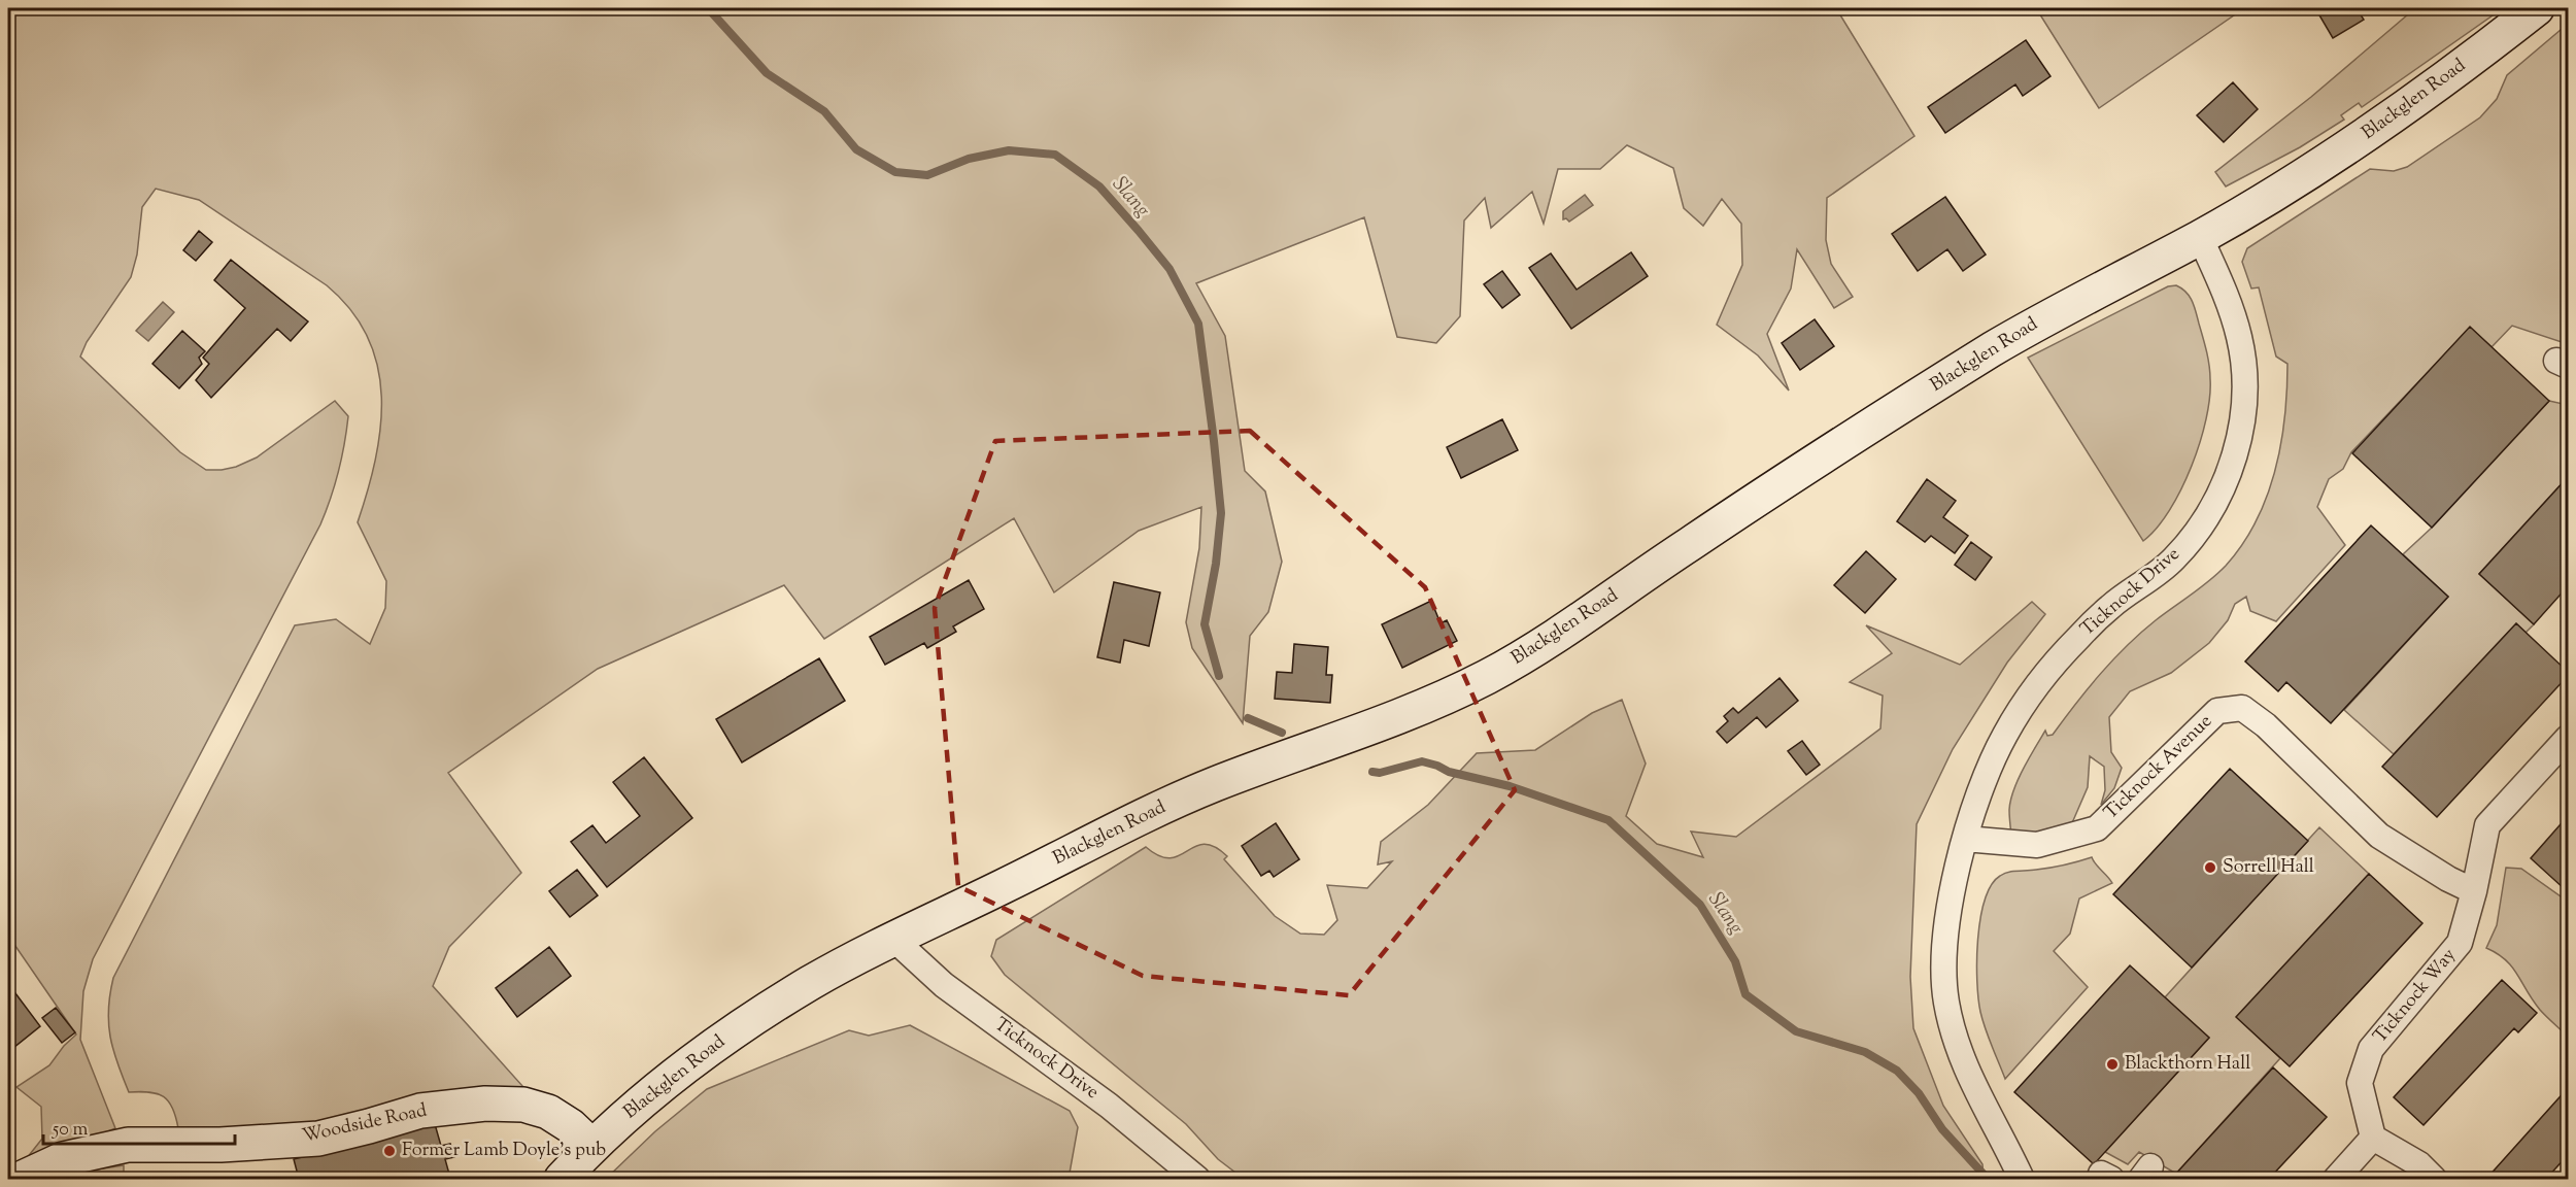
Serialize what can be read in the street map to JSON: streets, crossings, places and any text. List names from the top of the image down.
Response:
{
  "streets": {
    "street": [
      "Blackglen Road",
      "Ticknock Drive",
      "Ticknock Avenue",
      "Ticknock Way",
      "Woodside Road"
    ]
  },
  "crossings": [
    ["Blackglen Road", "Ticknock Drive"],
    ["Blackglen Road", "Woodside Road"],
    ["Ticknock Drive", "Ticknock Avenue"],
    ["Ticknock Avenue", "Ticknock Way"]
  ],
  "water": ["Slang"],
  "places": ["Sorrell Hall", "Blackthorn Hall", "Former Lamb Doyle's pub"],
  "scale_bar": "50 m"
}
